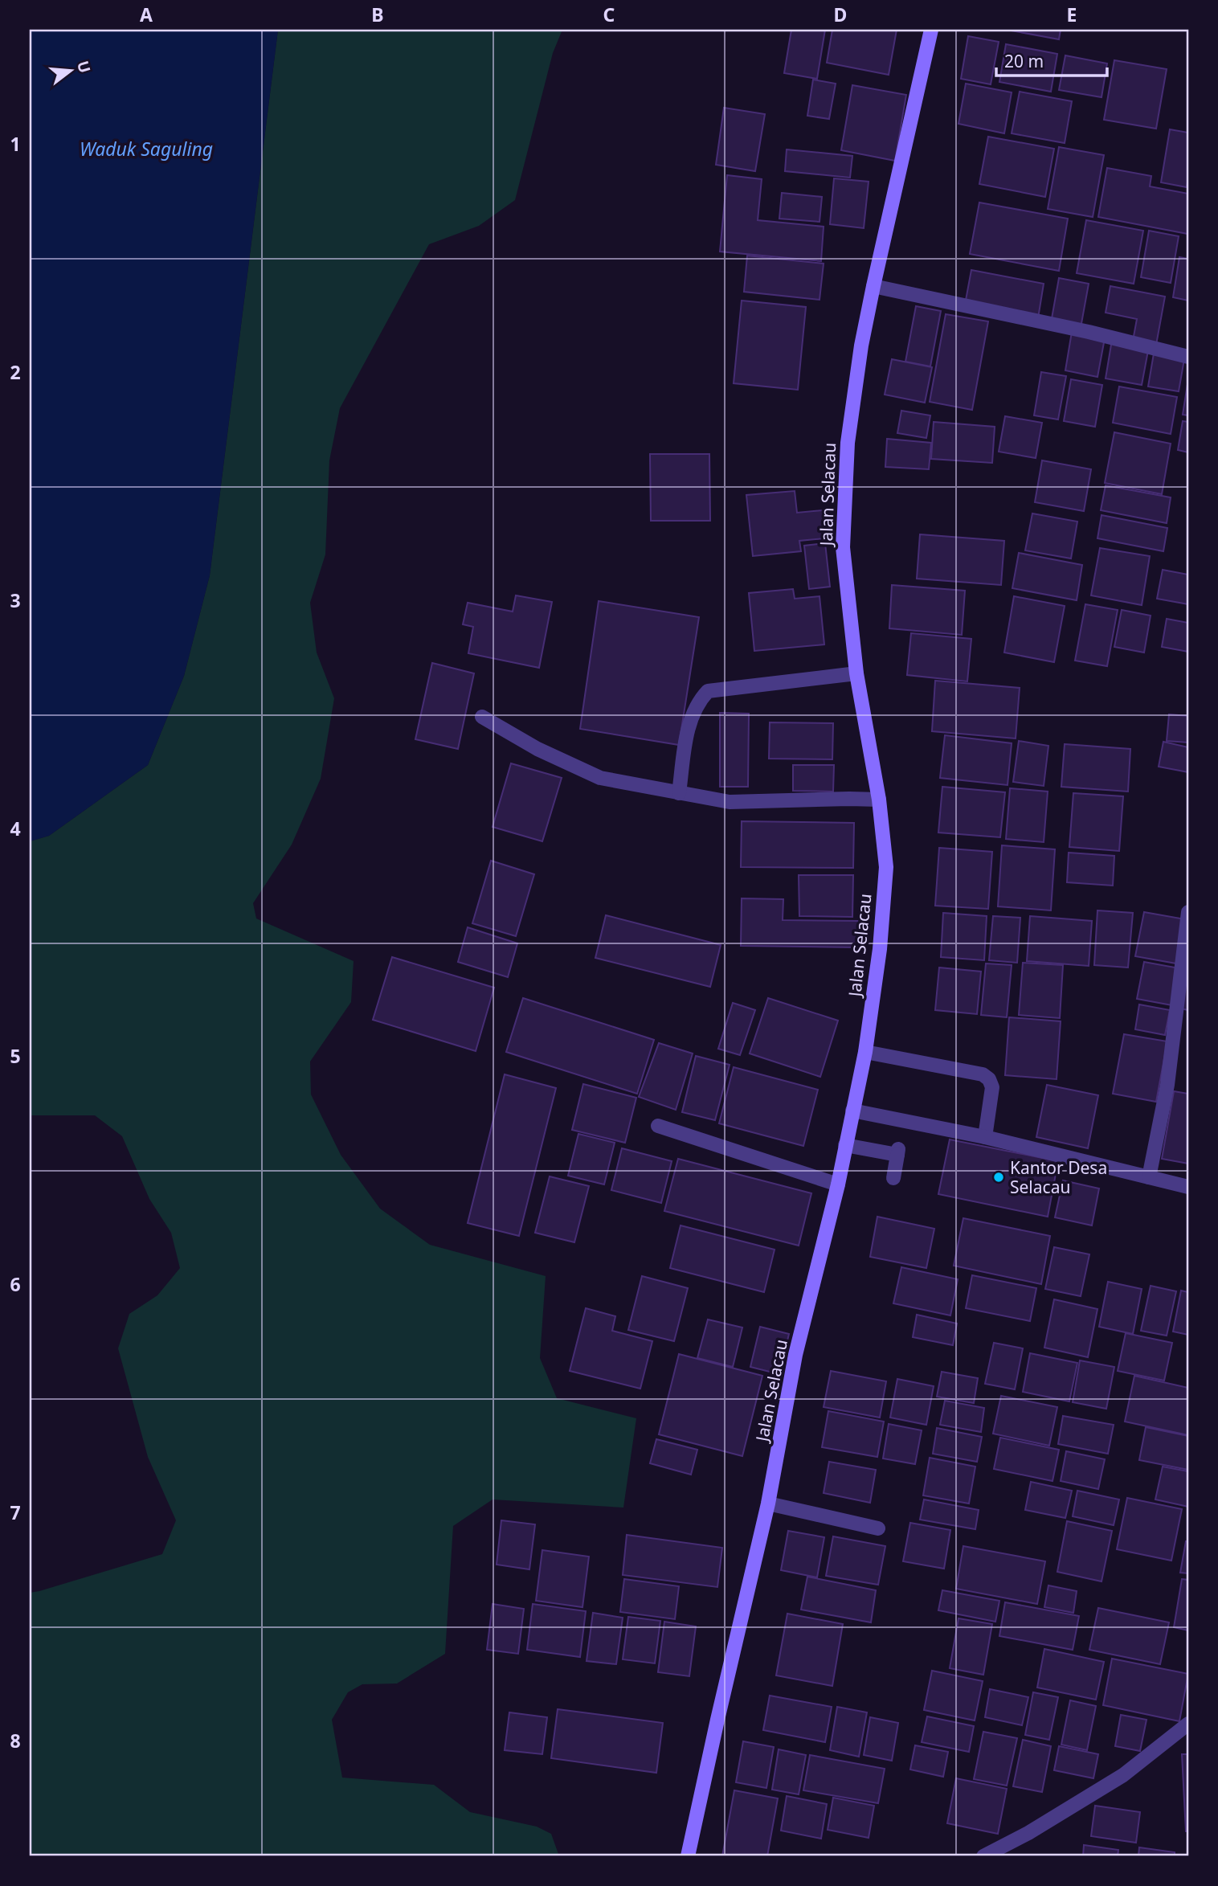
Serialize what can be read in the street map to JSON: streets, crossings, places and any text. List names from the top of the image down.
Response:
{
  "streets": {
    "street": ["Jalan Selacau"]
  },
  "water": ["Waduk Saguling"],
  "places": ["Kantor Desa Selacau"],
  "scale_bar": "20 m",
  "north": "right",
  "grid": {
    "columns": [
      "A",
      "B",
      "C",
      "D",
      "E"
    ],
    "rows": [
      "1",
      "2",
      "3",
      "4",
      "5",
      "6",
      "7",
      "8"
    ]
  }
}
